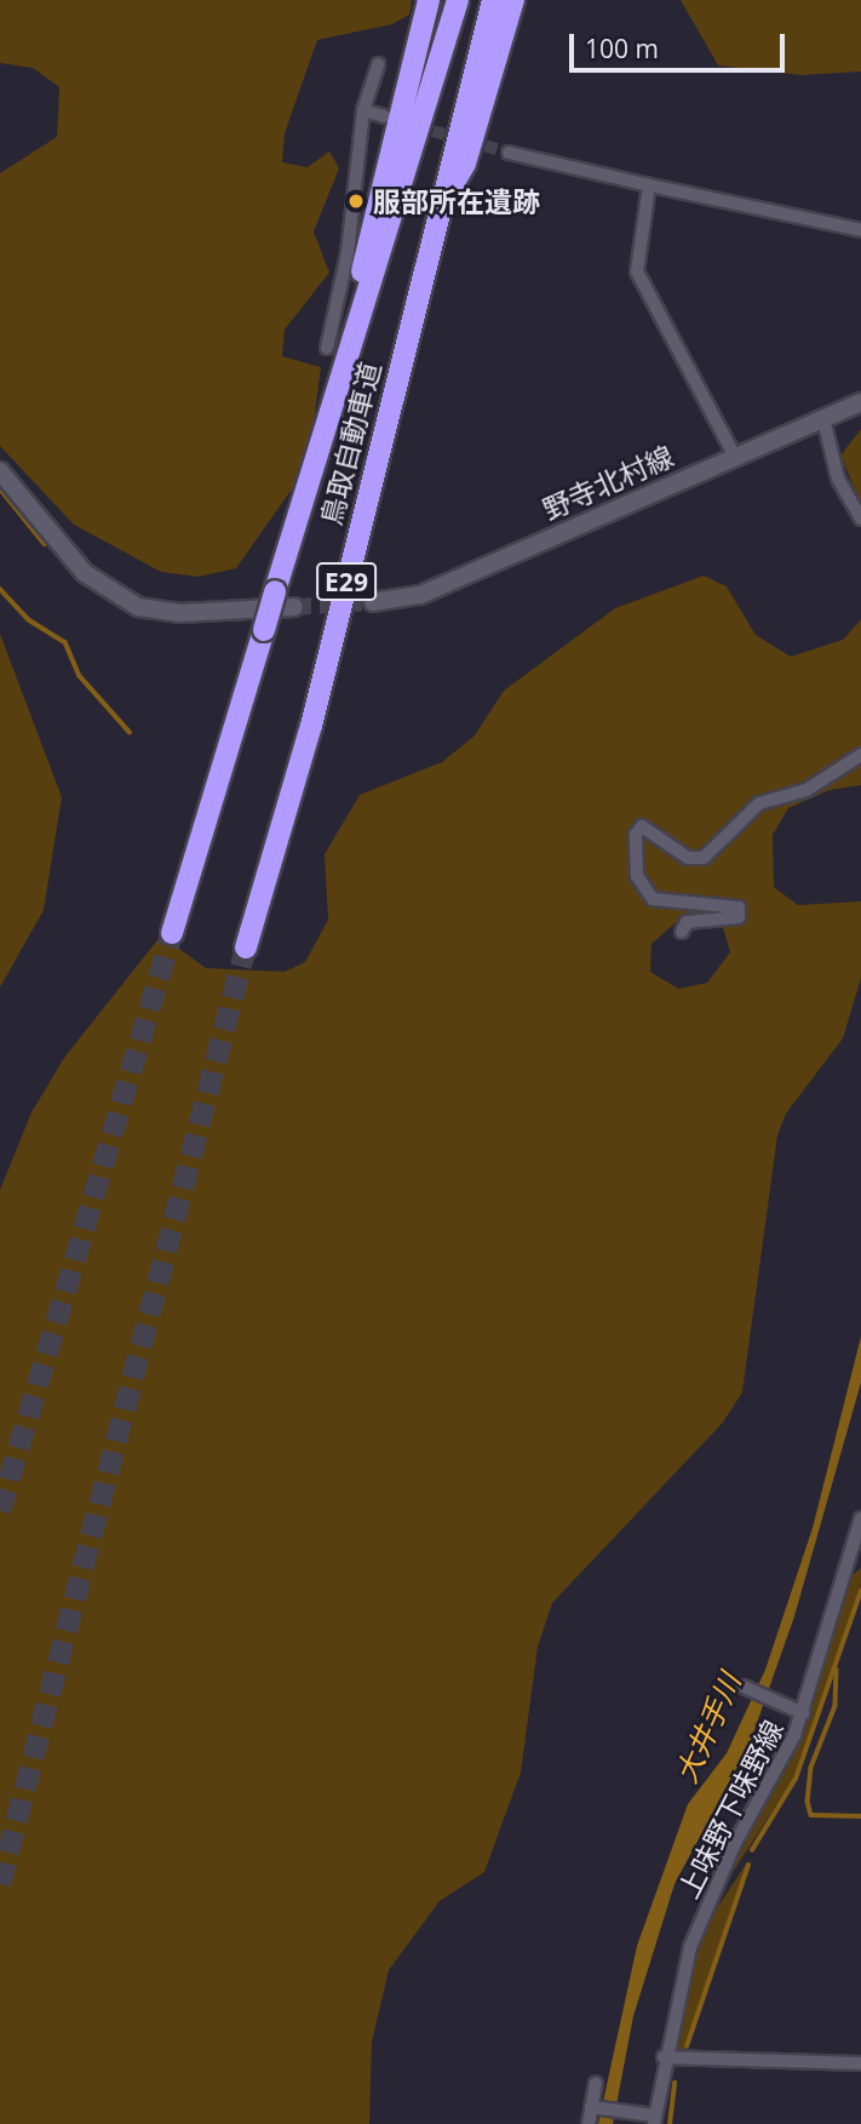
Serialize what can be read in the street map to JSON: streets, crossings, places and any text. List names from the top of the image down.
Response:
{
  "streets": {
    "highway": ["鳥取自動車道", "E29"],
    "street": ["野寺北村線", "上味野下味野線"]
  },
  "water": ["大井手川"],
  "places": ["服部所在遺跡"],
  "scale_bar": "100 m"
}
